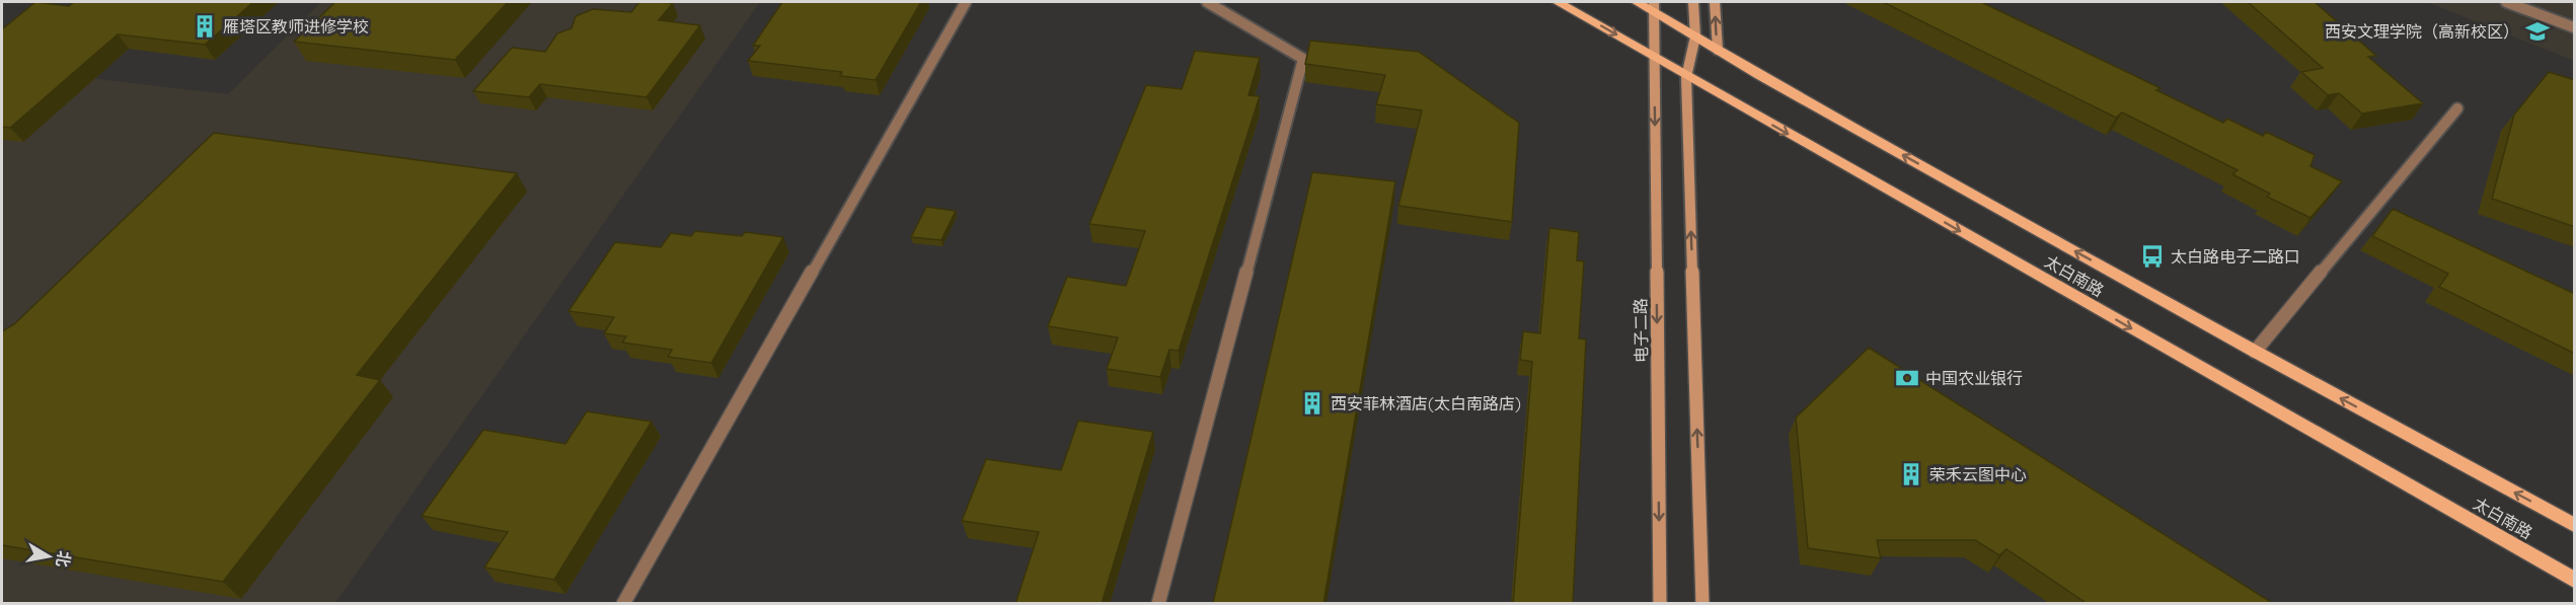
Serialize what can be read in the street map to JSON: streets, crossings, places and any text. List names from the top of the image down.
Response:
{
  "streets": {
    "main road": ["太白南路", "电子二路"]
  },
  "crossings": [
    ["太白南路", "电子二路"]
  ],
  "places": {
    "building": ["雁塔区教师进修学校", "西安菲林酒店(太白南路店)", "荣禾云图中心"],
    "school or university": ["西安文理学院（高新校区）"],
    "bus stop": ["太白路电子二路口"],
    "bank": ["中国农业银行"]
  },
  "north": "right"
}
